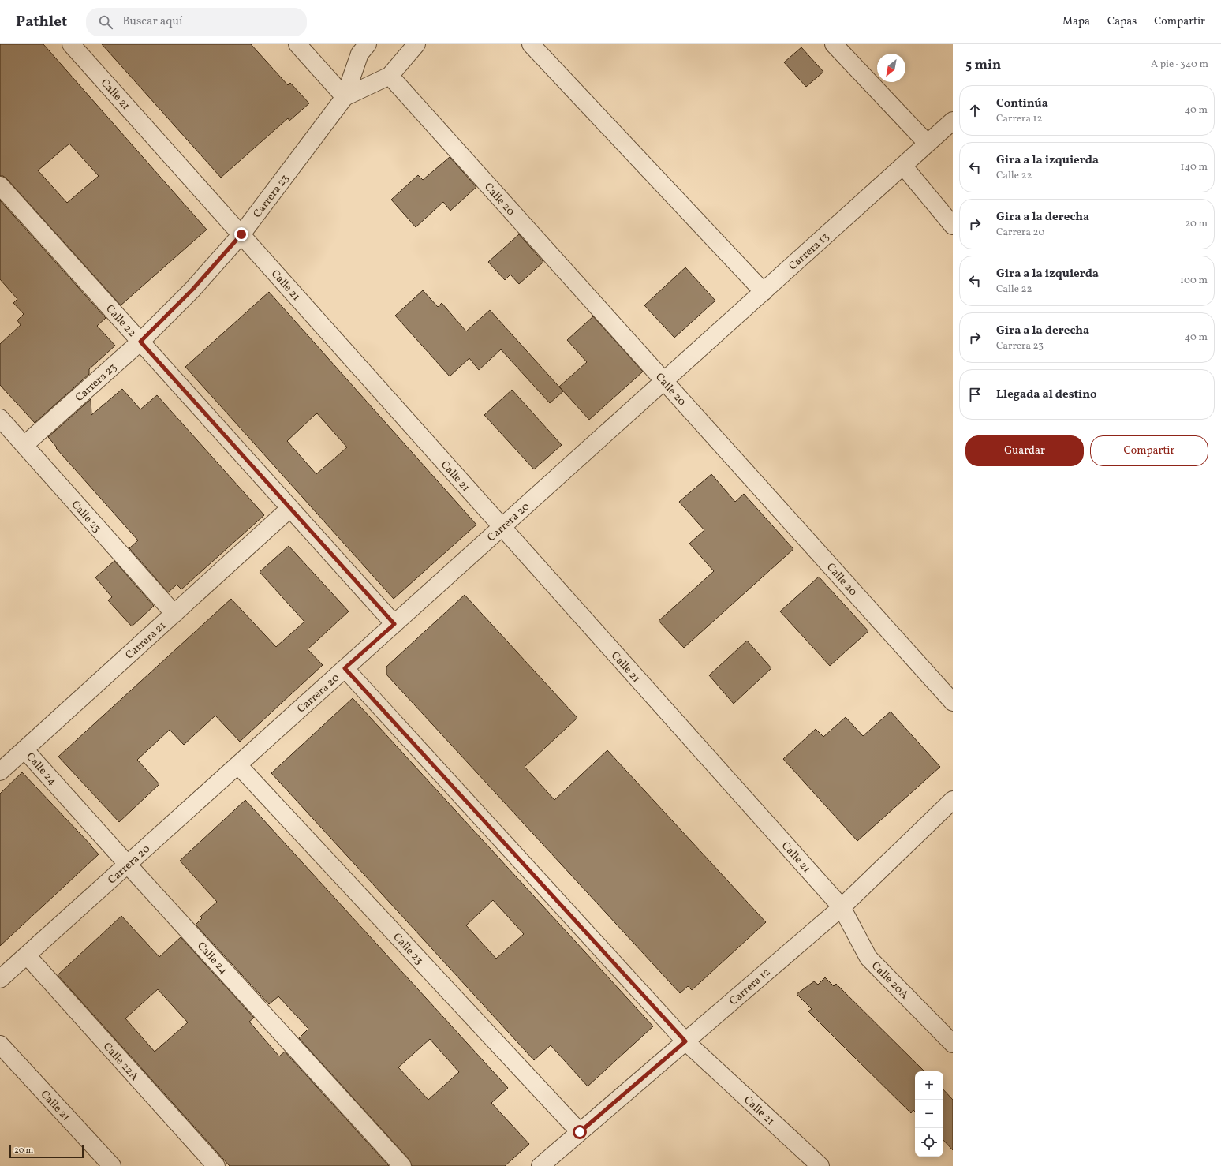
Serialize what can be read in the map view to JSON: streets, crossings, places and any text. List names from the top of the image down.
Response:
{
  "streets": {
    "street": [
      "Calle 21",
      "Carrera 23",
      "Calle 20",
      "Carrera 13",
      "Calle 22",
      "Calle 23",
      "Carrera 20",
      "Carrera 21",
      "Calle 24",
      "Calle 20A",
      "Carrera 12",
      "Calle 22A"
    ]
  },
  "crossings": [
    ["Calle 21", "Carrera 23"],
    ["Calle 21", "Carrera 20"],
    ["Calle 21", "Calle 20A"],
    ["Calle 21", "Carrera 12"],
    ["Carrera 23", "Calle 20"],
    ["Carrera 23", "Calle 22"],
    ["Carrera 23", "Calle 23"],
    ["Calle 20", "Carrera 13"],
    ["Calle 20", "Carrera 20"],
    ["Carrera 13", "Carrera 20"],
    ["Calle 22", "Carrera 20"],
    ["Calle 22", "Carrera 21"],
    ["Calle 23", "Carrera 20"],
    ["Calle 23", "Carrera 21"],
    ["Calle 23", "Carrera 12"],
    ["Carrera 20", "Calle 24"],
    ["Carrera 20", "Calle 22A"],
    ["Carrera 21", "Calle 24"],
    ["Calle 20A", "Carrera 12"]
  ],
  "scale_bar": "20 m",
  "north": "bottom left",
  "page": {
    "header": "Pathlet",
    "search": "Buscar aquí",
    "nav": ["Mapa", "Capas", "Compartir"],
    "heading": ["5 min", "A pie · 340 m"],
    "list": [
      ["Continúa", "Carrera 12", "40 m"],
      ["Gira a la izquierda", "Calle 22", "140 m"],
      ["Gira a la derecha", "Carrera 20", "20 m"],
      ["Gira a la izquierda", "Calle 22", "100 m"],
      ["Gira a la derecha", "Carrera 23", "40 m"],
      "Llegada al destino"
    ],
    "buttons": ["Guardar", "Compartir"],
    "map_buttons": ["+", "−"],
    "scale": "20 m"
  }
}
